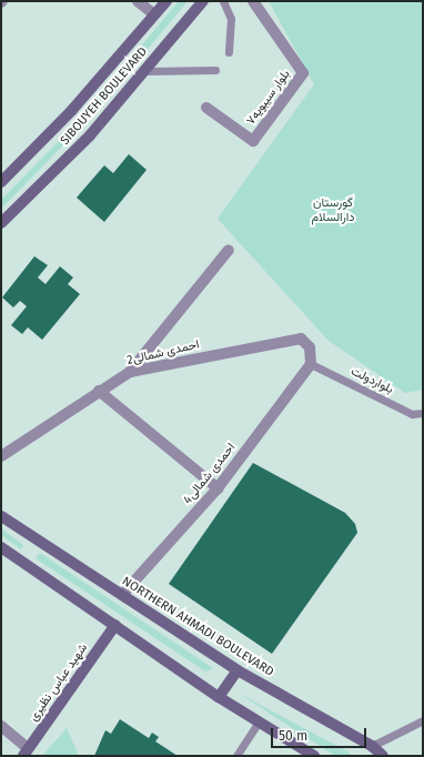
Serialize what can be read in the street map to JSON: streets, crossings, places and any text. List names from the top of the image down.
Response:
{
  "streets": {
    "main road": ["SIBOUYEH BOULEVARD", "NORTHERN AHMADI BOULEVARD", "شهید عباس نظیری"],
    "street": ["بلوار سیبویه۷", "2احمدی شمالی", "4احمدی شمالی"],
    "lane": ["بلواردولت"]
  },
  "crossings": [
    ["2احمدی شمالی", "بلواردولت"],
    ["2احمدی شمالی", "4احمدی شمالی"],
    ["بلواردولت", "4احمدی شمالی"],
    ["4احمدی شمالی", "NORTHERN AHMADI BOULEVARD"]
  ],
  "parks": ["گورستان دارالسلام"],
  "scale_bar": "50 m"
}
